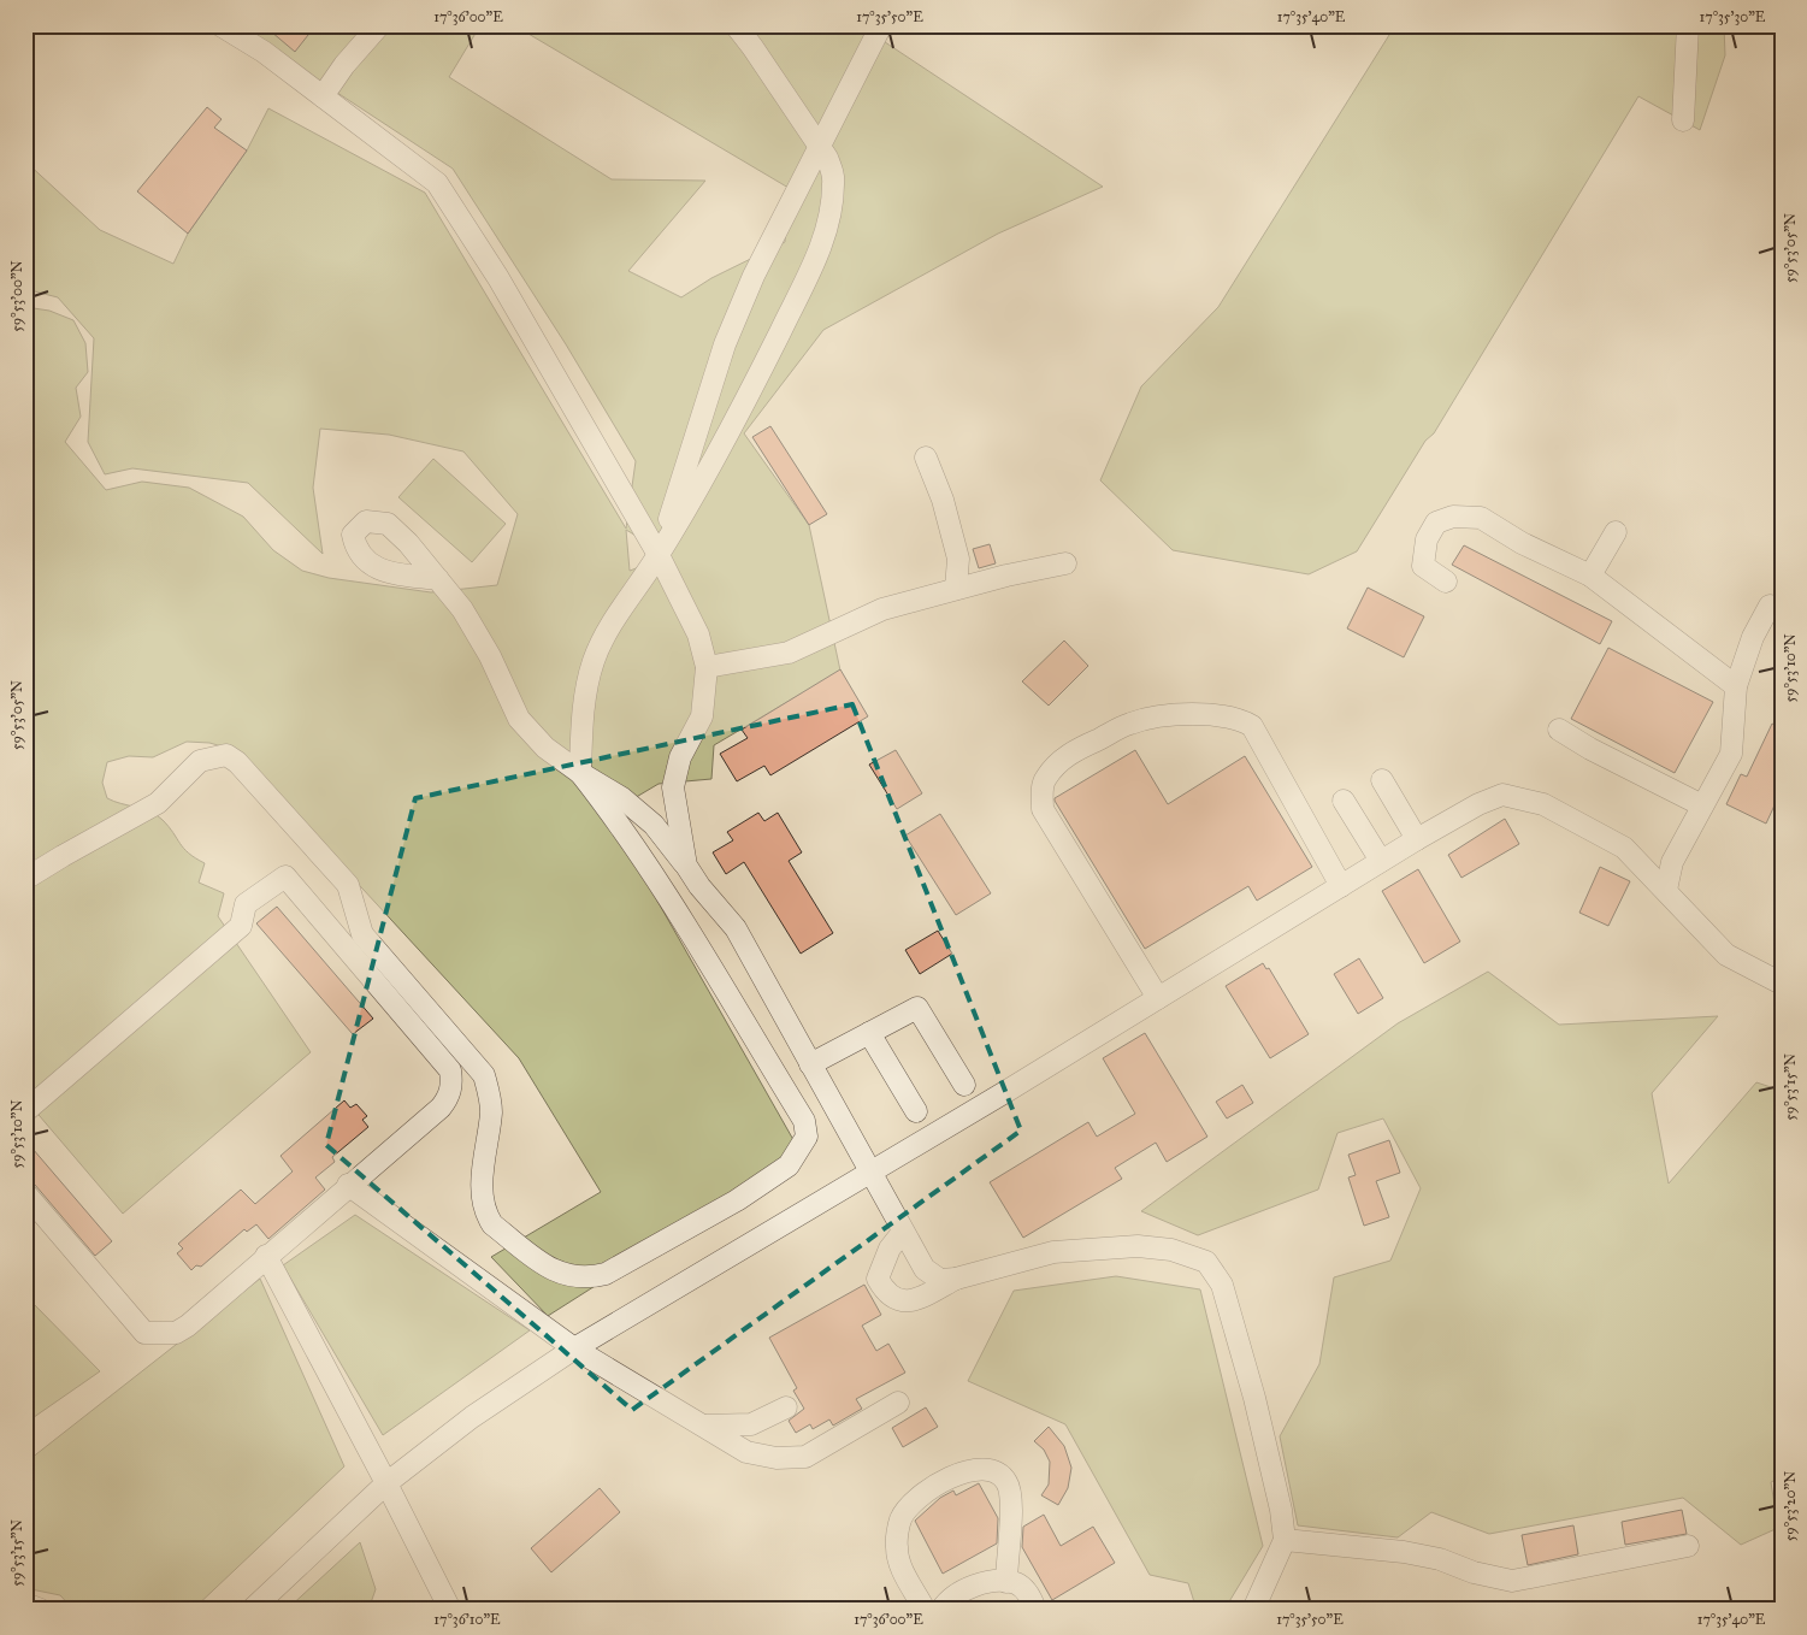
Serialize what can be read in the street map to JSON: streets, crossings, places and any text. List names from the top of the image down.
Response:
{
  "coordinates": [
    "17°36'00\"E",
    "17°35'50\"E",
    "17°35'40\"E",
    "17°35'30\"E",
    "59°53'05\"N",
    "59°53'00\"N",
    "59°53'10\"N",
    "59°53'15\"N",
    "59°53'20\"N",
    "17°36'10\"E"
  ]
}
